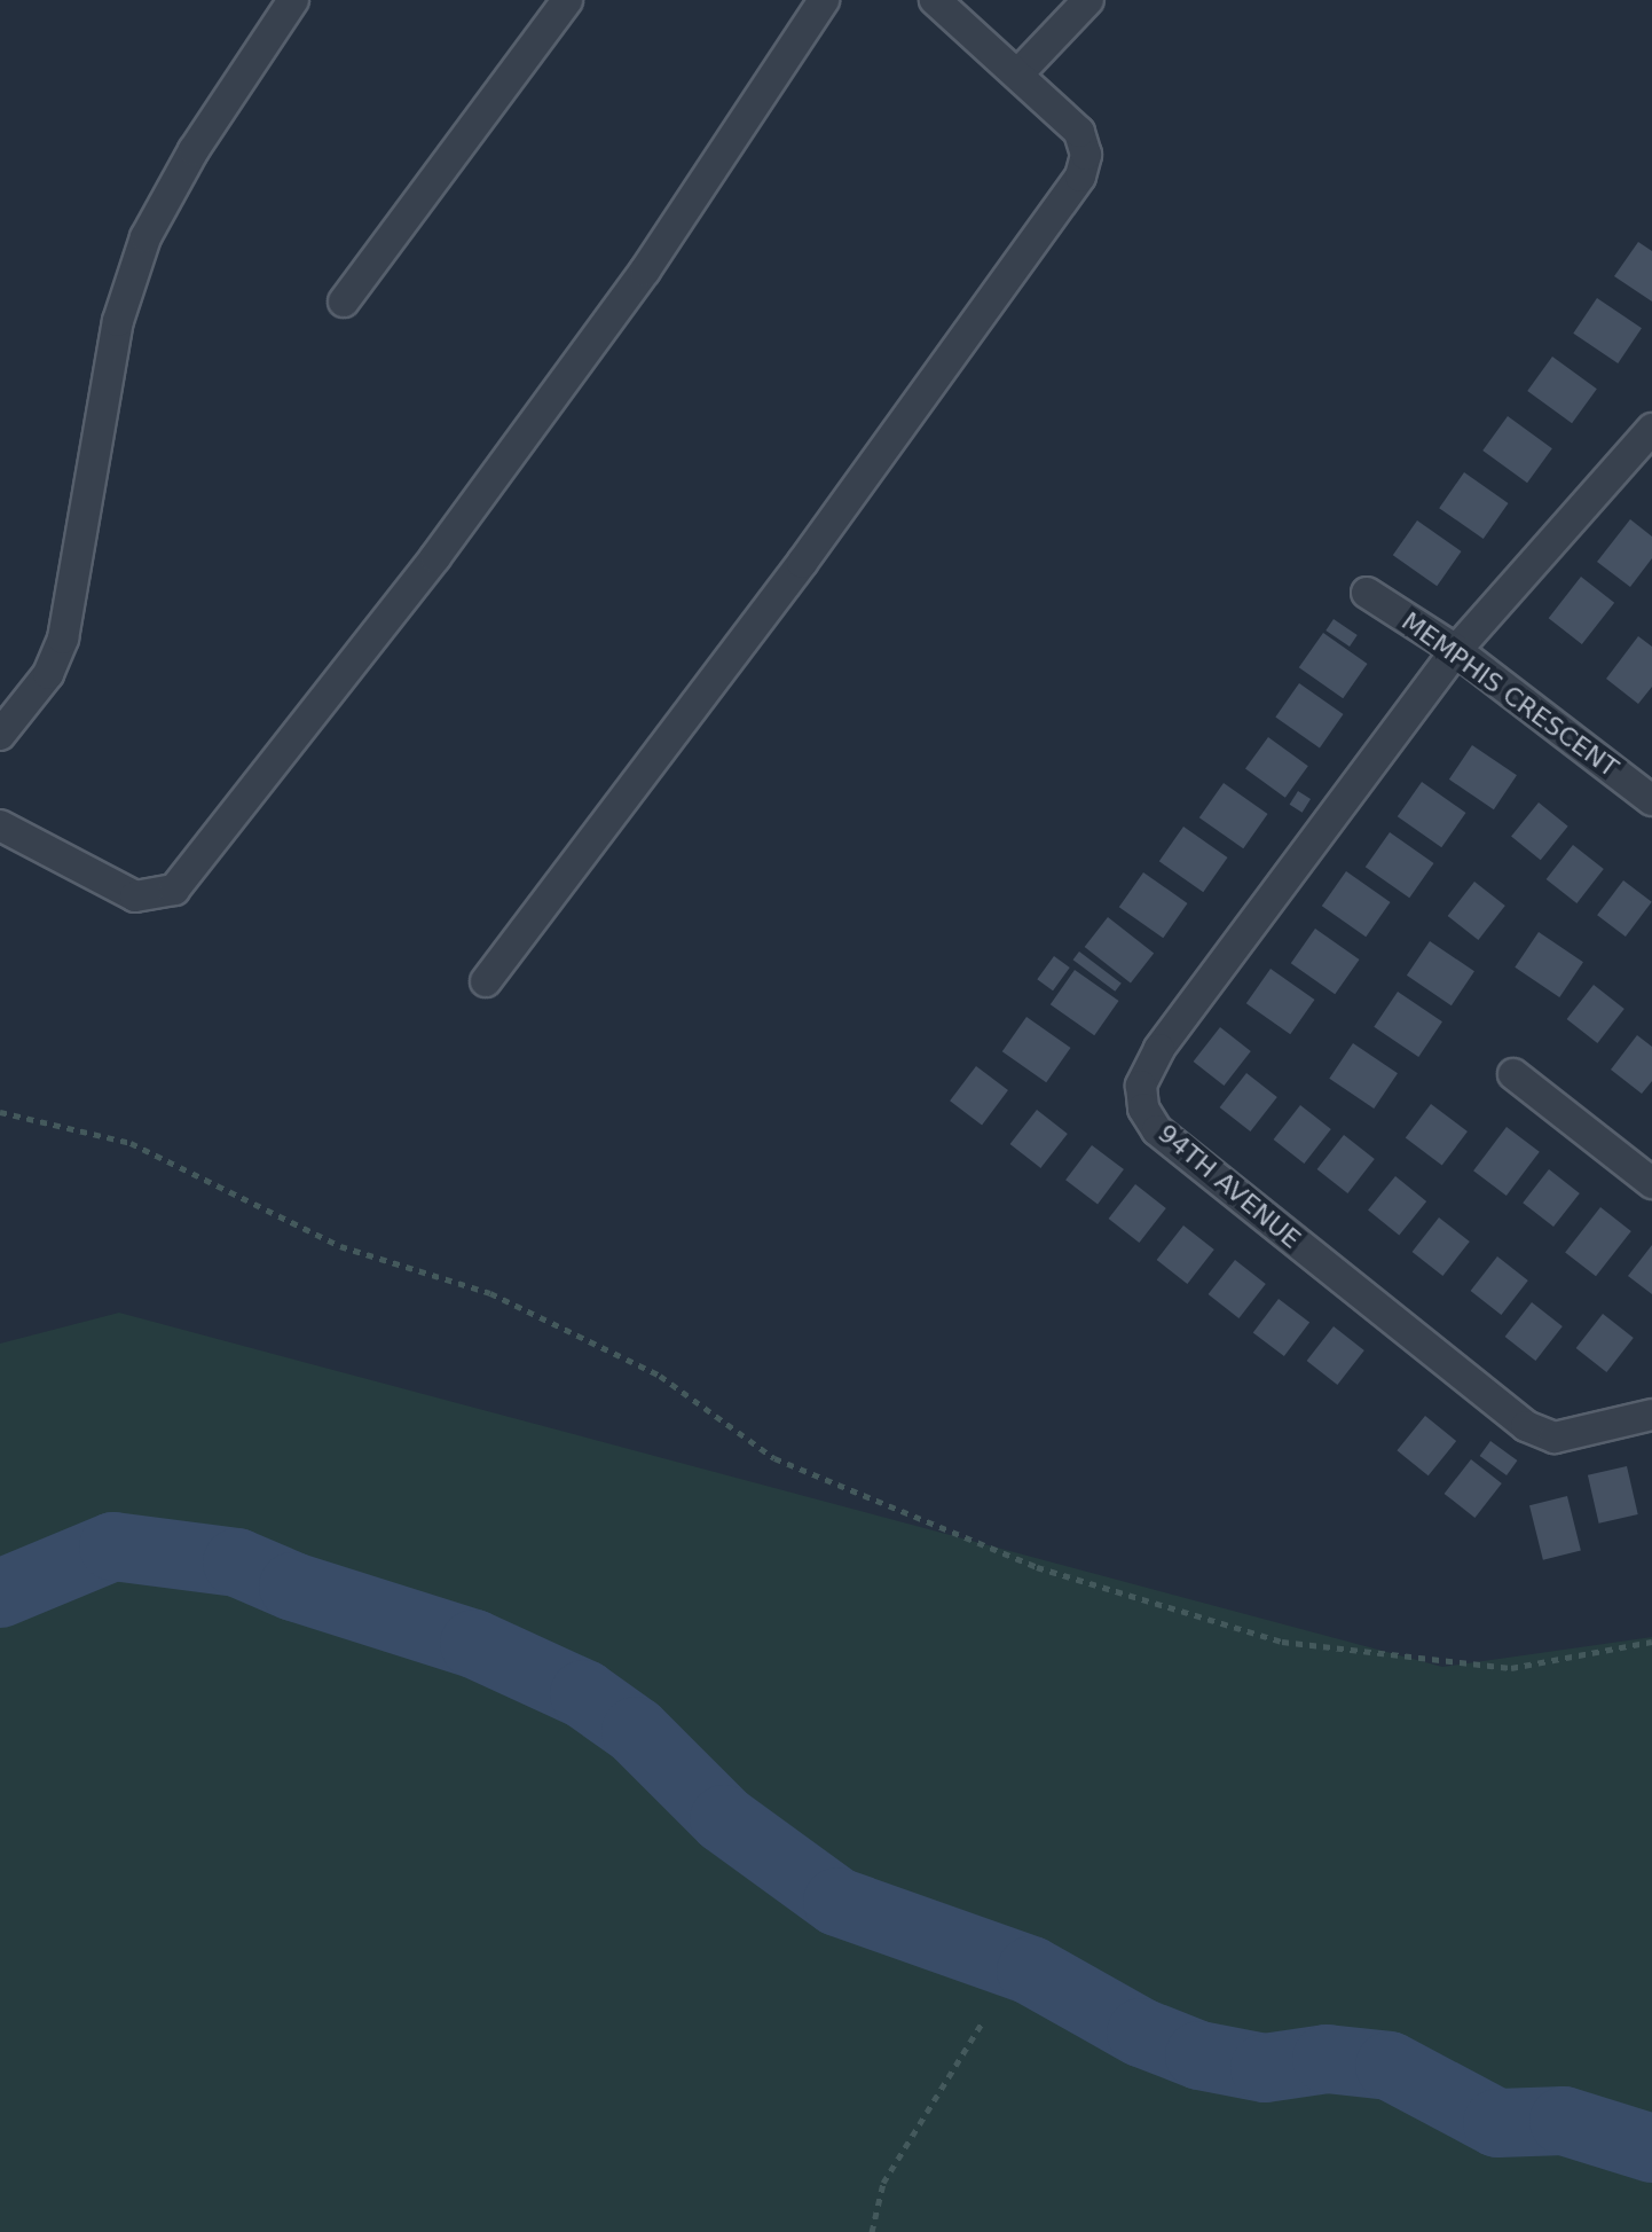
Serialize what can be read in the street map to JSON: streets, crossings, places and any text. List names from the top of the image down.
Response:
{
  "streets": {
    "street": ["MEMPHIS CRESCENT", "94TH AVENUE"]
  },
  "crossings": [
    ["MEMPHIS CRESCENT", "94TH AVENUE"]
  ]
}
